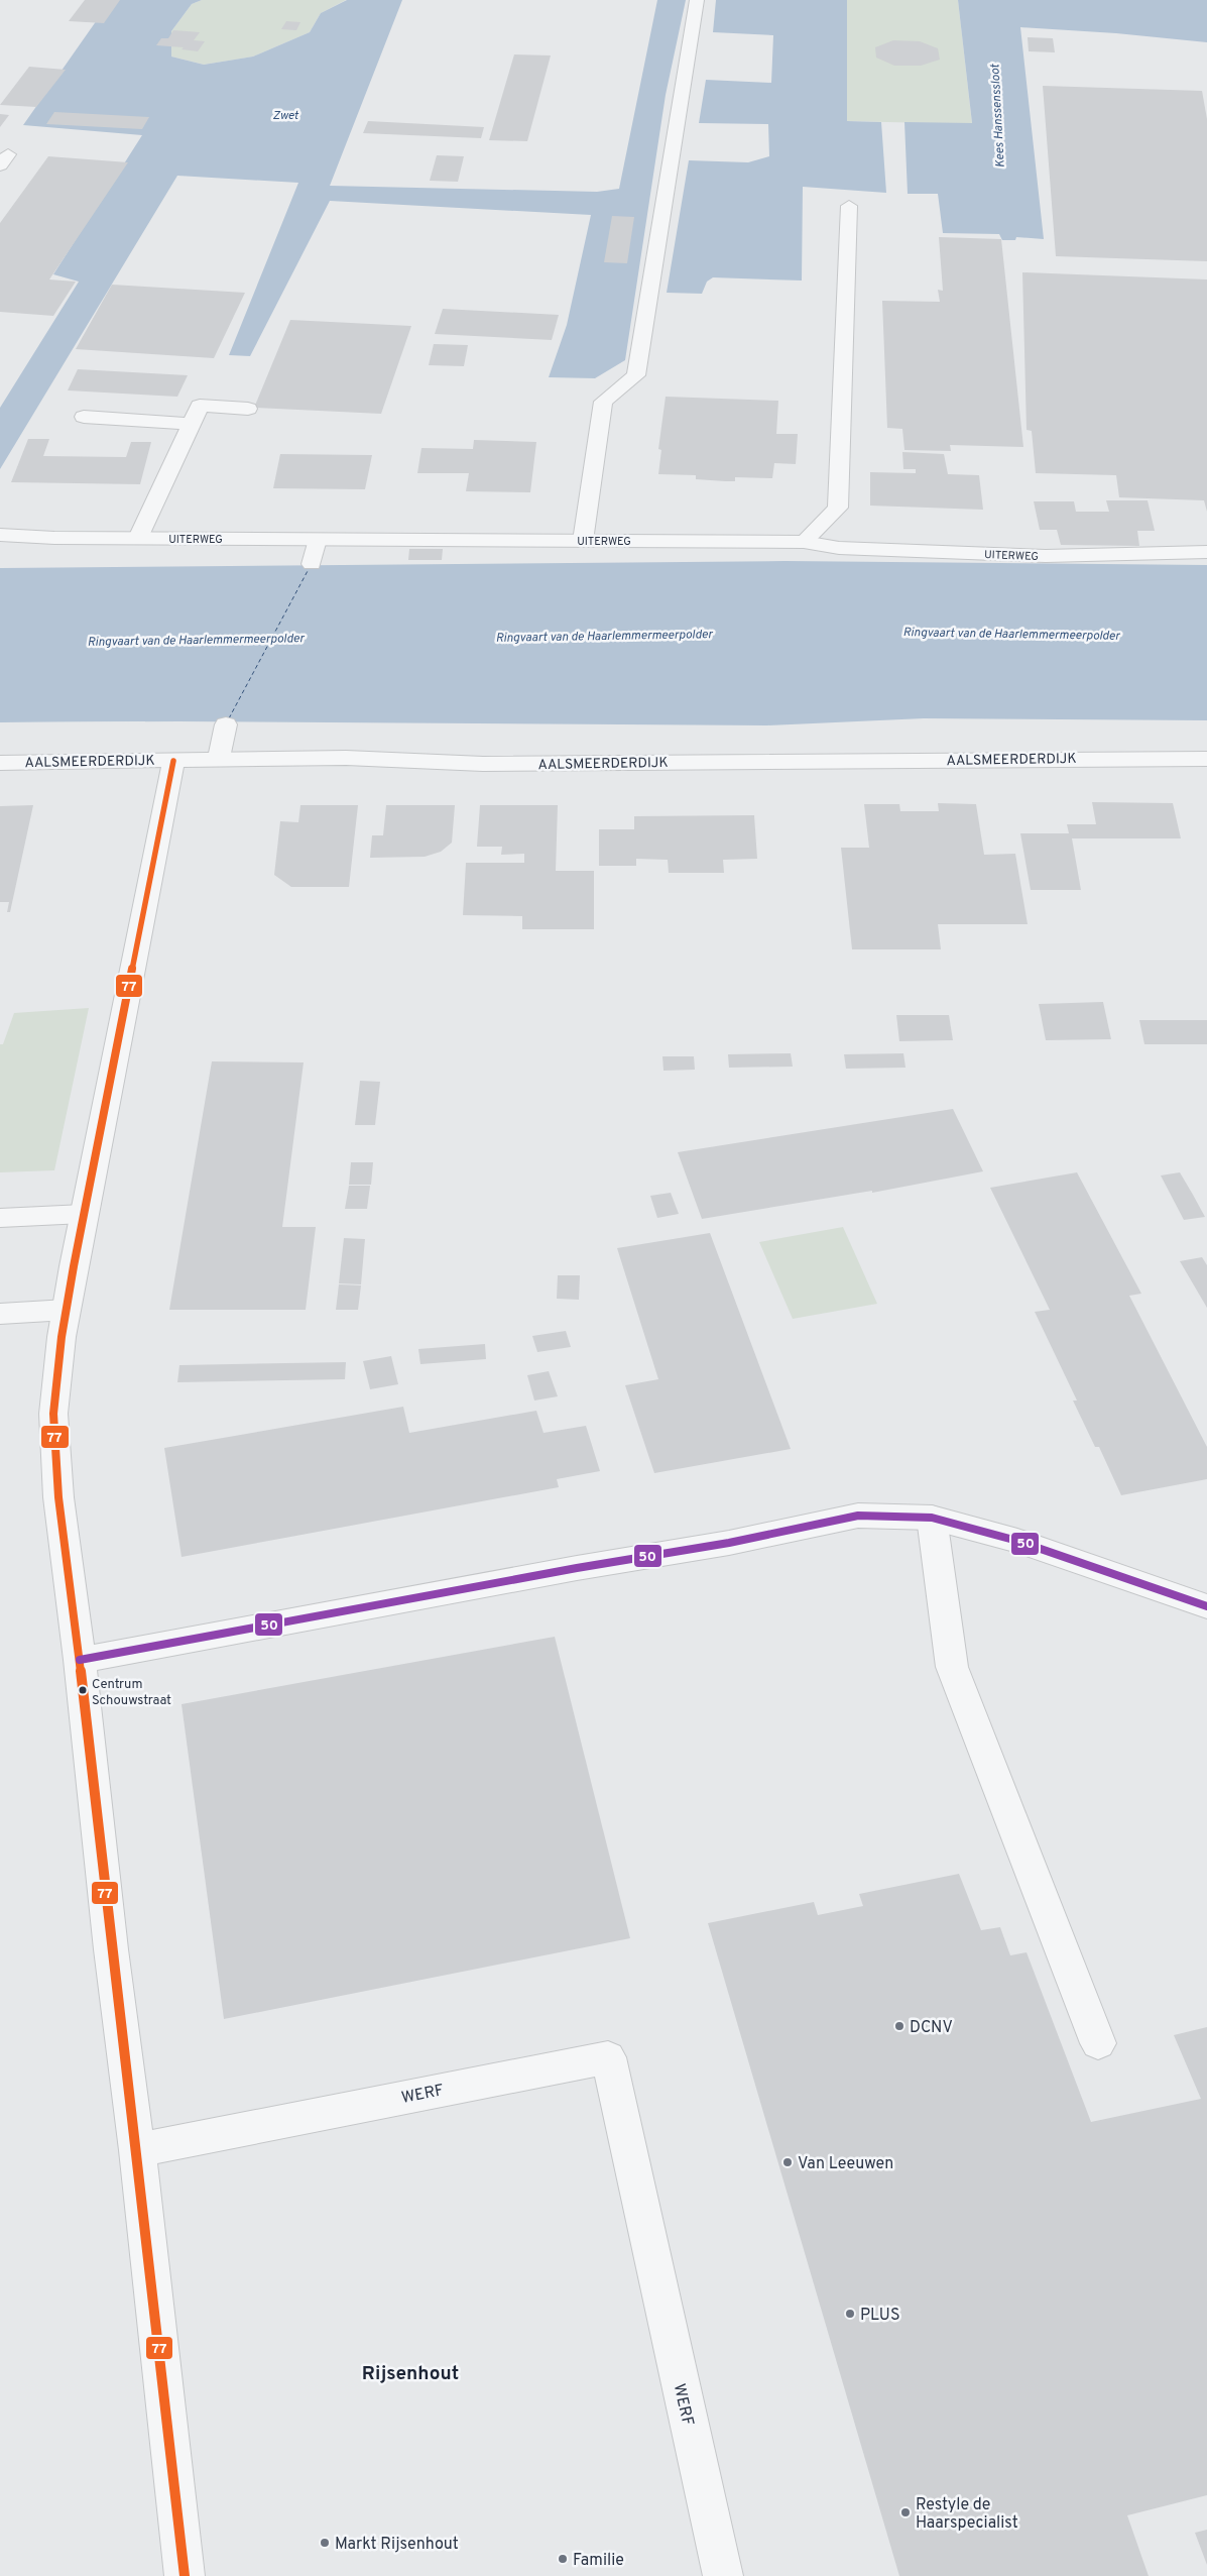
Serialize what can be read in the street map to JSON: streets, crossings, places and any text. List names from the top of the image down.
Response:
{
  "streets": {
    "street": ["UITERWEG", "AALSMEERDERDIJK", "WERF"]
  },
  "districts": ["Rijsenhout"],
  "water": ["Zwet", "Kees Hanssenssloot", "Ringvaart van de Haarlemmermeerpolder"],
  "places": [
    "Centrum Schouwstraat",
    "DCNV",
    "Van Leeuwen",
    "PLUS",
    "Restyle de Haarspecialist",
    "Markt Rijsenhout",
    "Familie"
  ],
  "lines": ["transit line 77", "transit line 50"]
}
